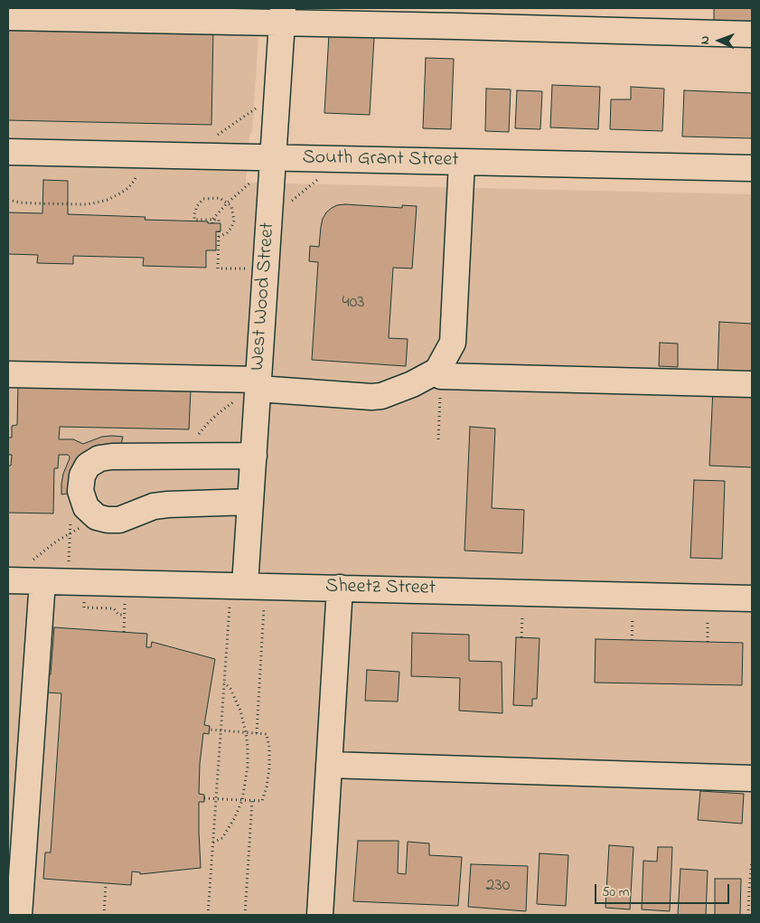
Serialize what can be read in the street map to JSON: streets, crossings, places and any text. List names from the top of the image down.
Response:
{
  "streets": {
    "street": ["South Grant Street", "West Wood Street", "Sheetz Street"]
  },
  "crossings": [
    ["South Grant Street", "West Wood Street"],
    ["West Wood Street", "Sheetz Street"]
  ],
  "house_numbers": ["403", "230"],
  "scale_bar": "50 m",
  "north": "left"
}
